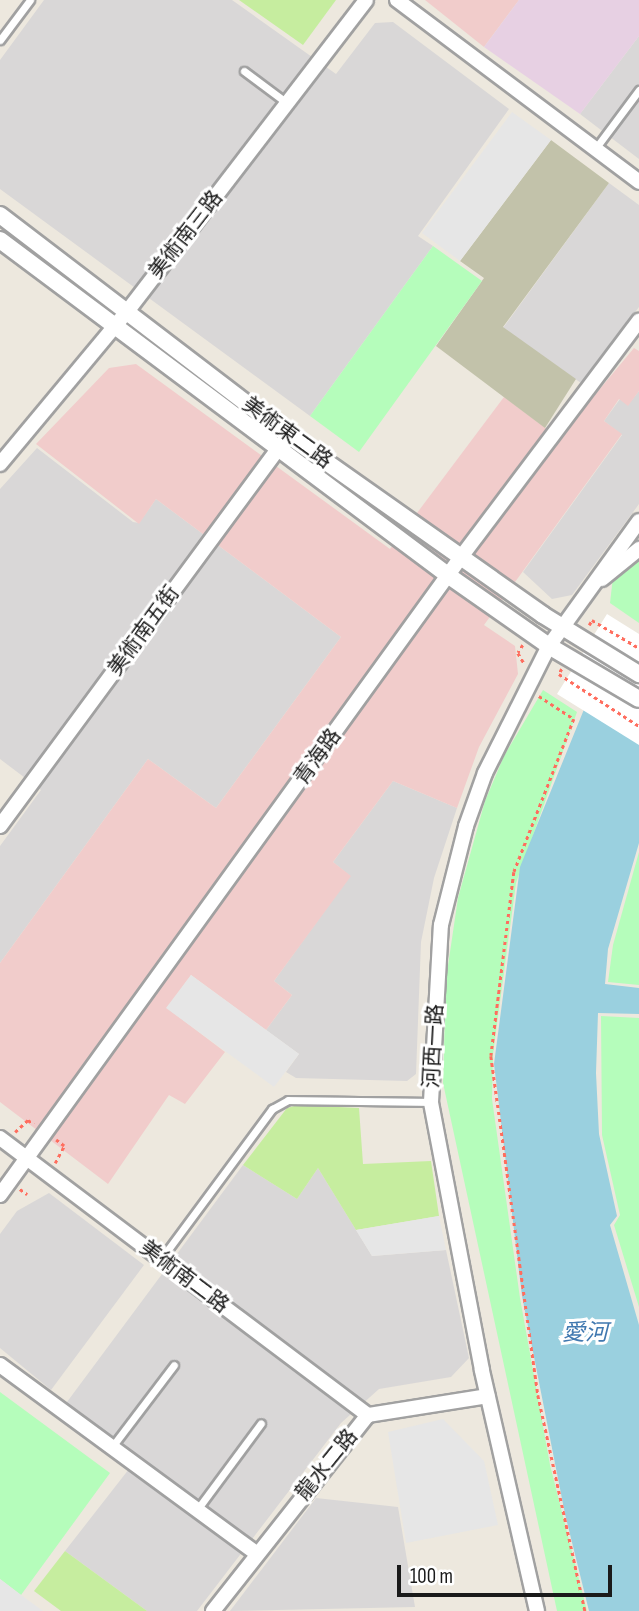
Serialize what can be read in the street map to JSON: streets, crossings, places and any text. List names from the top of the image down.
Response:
{
  "streets": {
    "street": [
      "美術南三路",
      "美術東二路",
      "美術南五街",
      "青海路",
      "河西一路",
      "美術南二路",
      "龍水二路"
    ]
  },
  "crossings": [
    ["美術南三路", "美術東二路"],
    ["美術東二路", "美術南五街"],
    ["美術東二路", "青海路"],
    ["美術東二路", "河西一路"],
    ["青海路", "美術南二路"],
    ["河西一路", "龍水二路"],
    ["美術南二路", "龍水二路"]
  ],
  "water": ["愛河"],
  "scale_bar": "100 m"
}
